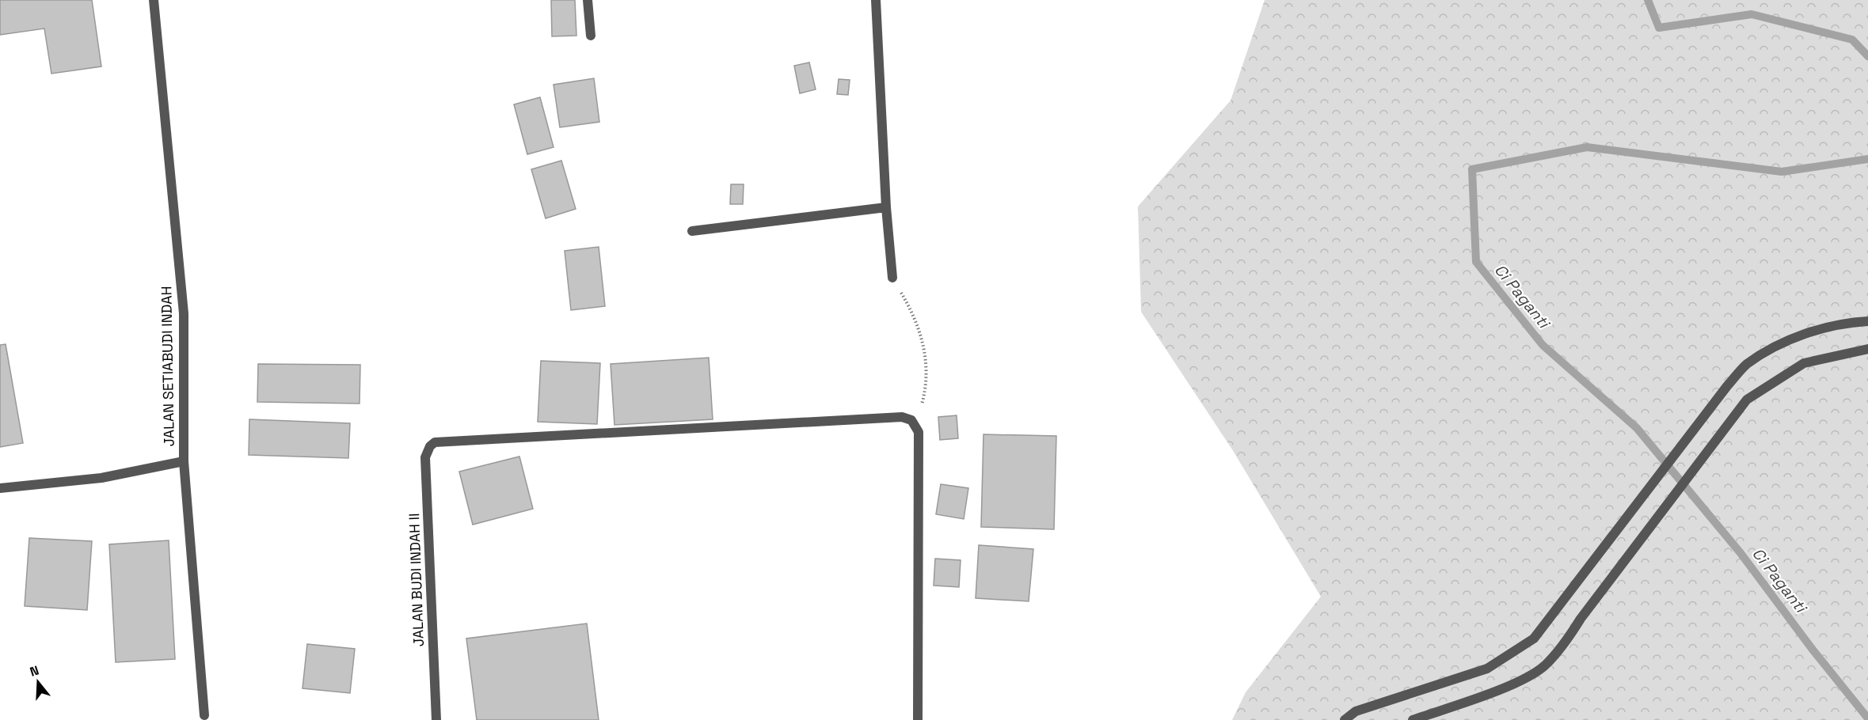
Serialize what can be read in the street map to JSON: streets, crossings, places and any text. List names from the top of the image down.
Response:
{
  "streets": {
    "street": ["JALAN SETIABUDI INDAH", "JALAN BUDI INDAH II"]
  },
  "water": ["Ci Paganti"],
  "north": "top"
}
